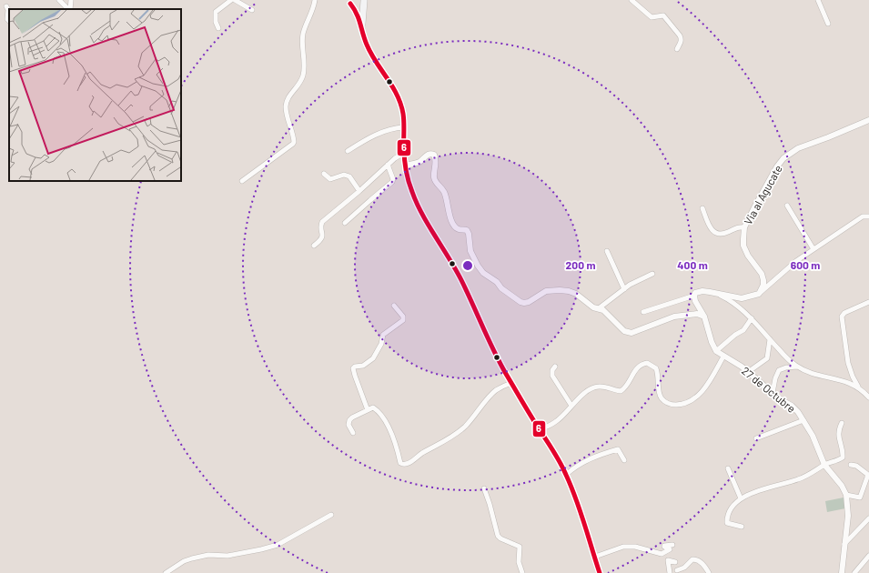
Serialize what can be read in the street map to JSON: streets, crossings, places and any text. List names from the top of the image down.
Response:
{
  "streets": {
    "street": ["Via al Agucate", "27 de Octubre"]
  },
  "lines": ["transit line 6"],
  "rings": ["200 m", "400 m", "600 m"]
}
